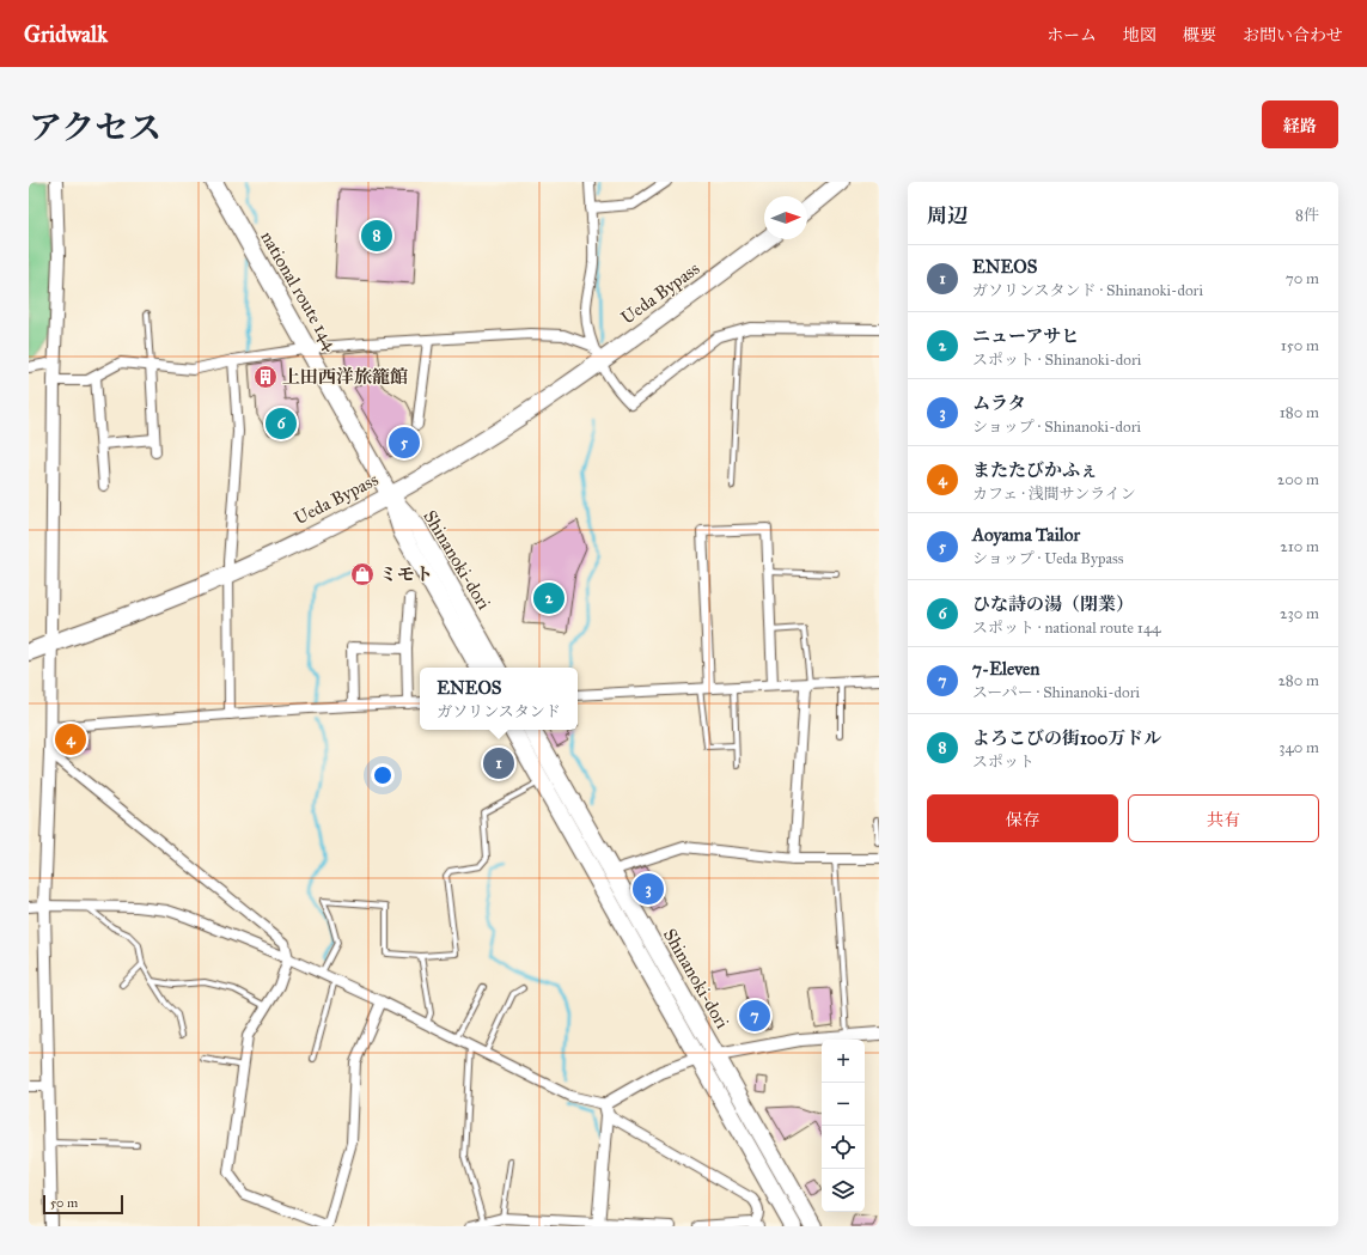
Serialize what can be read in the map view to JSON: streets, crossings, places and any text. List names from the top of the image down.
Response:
{
  "streets": {
    "highway": ["national route 144", "Ueda Bypass", "Shinanoki-dori"]
  },
  "crossings": [
    ["national route 144", "Ueda Bypass"],
    ["national route 144", "Shinanoki-dori"],
    ["Ueda Bypass", "Shinanoki-dori"]
  ],
  "places": {
    "building": ["上田西洋旅籠館"],
    "shop": ["ミモト"]
  },
  "scale_bar": "50 m",
  "north": "right",
  "page": {
    "header": "Gridwalk",
    "nav": [
      "ホーム",
      "地図",
      "概要",
      "お問い合わせ"
    ],
    "title": "アクセス",
    "buttons": [
      "経路",
      ["保存", "共有"]
    ],
    "heading": ["周辺", "8件"],
    "pins": [
      "8",
      "6",
      "5",
      "2",
      "4",
      "1",
      "3",
      "7"
    ],
    "list": [
      {
        "mark": "1",
        "name": "ENEOS",
        "note": "ガソリンスタンド · Shinanoki-dori",
        "value": "70 m"
      },
      {
        "mark": "2",
        "name": "ニューアサヒ",
        "note": "スポット · Shinanoki-dori",
        "value": "150 m"
      },
      {
        "mark": "3",
        "name": "ムラタ",
        "note": "ショップ · Shinanoki-dori",
        "value": "180 m"
      },
      {
        "mark": "4",
        "name": "またたびかふぇ",
        "note": "カフェ · 浅間サンライン",
        "value": "200 m"
      },
      {
        "mark": "5",
        "name": "Aoyama Tailor",
        "note": "ショップ · Ueda Bypass",
        "value": "210 m"
      },
      {
        "mark": "6",
        "name": "ひな詩の湯（閉業）",
        "note": "スポット · national route 144",
        "value": "230 m"
      },
      {
        "mark": "7",
        "name": "7-Eleven",
        "note": "スーパー · Shinanoki-dori",
        "value": "280 m"
      },
      {
        "mark": "8",
        "name": "よろこびの街100万ドル",
        "note": "スポット",
        "value": "340 m"
      }
    ],
    "popup": ["ENEOS", "ガソリンスタンド"],
    "map_buttons": ["+", "−"],
    "scale": "50 m"
  }
}
